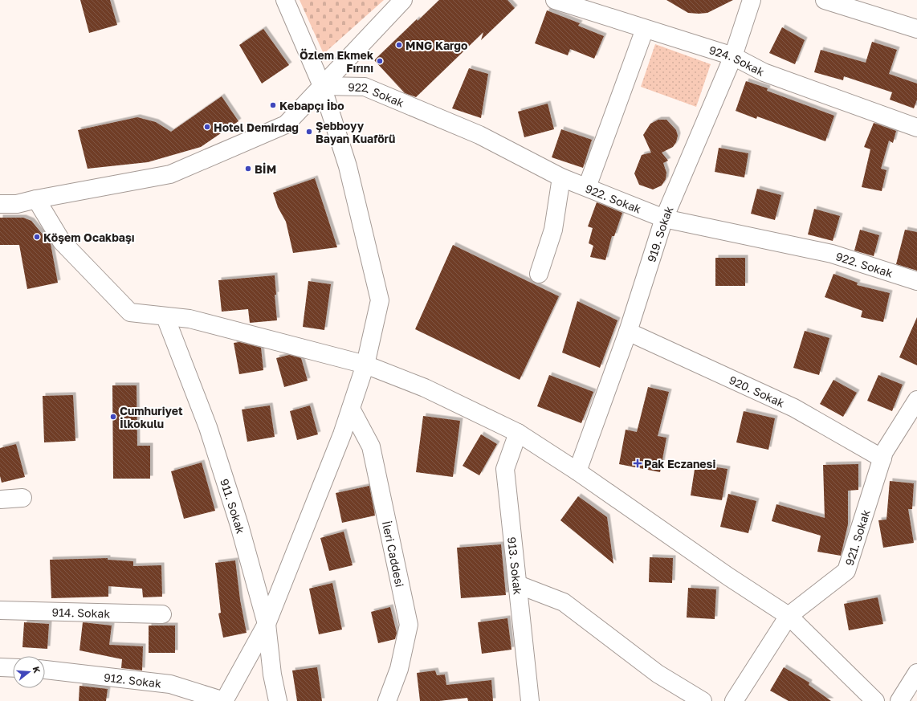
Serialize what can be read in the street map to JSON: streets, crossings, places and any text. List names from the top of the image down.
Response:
{
  "streets": {
    "street": [
      "924. Sokak",
      "922. Sokak",
      "919. Sokak",
      "920. Sokak",
      "911. Sokak",
      "921. Sokak",
      "İleri Caddesi",
      "913. Sokak",
      "914. Sokak",
      "912. Sokak"
    ]
  },
  "crossings": [
    ["924. Sokak", "919. Sokak"],
    ["922. Sokak", "919. Sokak"],
    ["919. Sokak", "920. Sokak"],
    ["920. Sokak", "921. Sokak"]
  ],
  "places": {
    "other": [
      "MNG Kargo",
      "Özlem Ekmek Fırını",
      "Kebapçı İbo",
      "Hotel Demirdağ",
      "Şebboyy Bayan Kuaförü",
      "BİM",
      "Köşem Ocakbaşı",
      "Cumhuriyet İlkokulu"
    ],
    "health": ["Pak Eczanesi"]
  },
  "north": "right"
}
